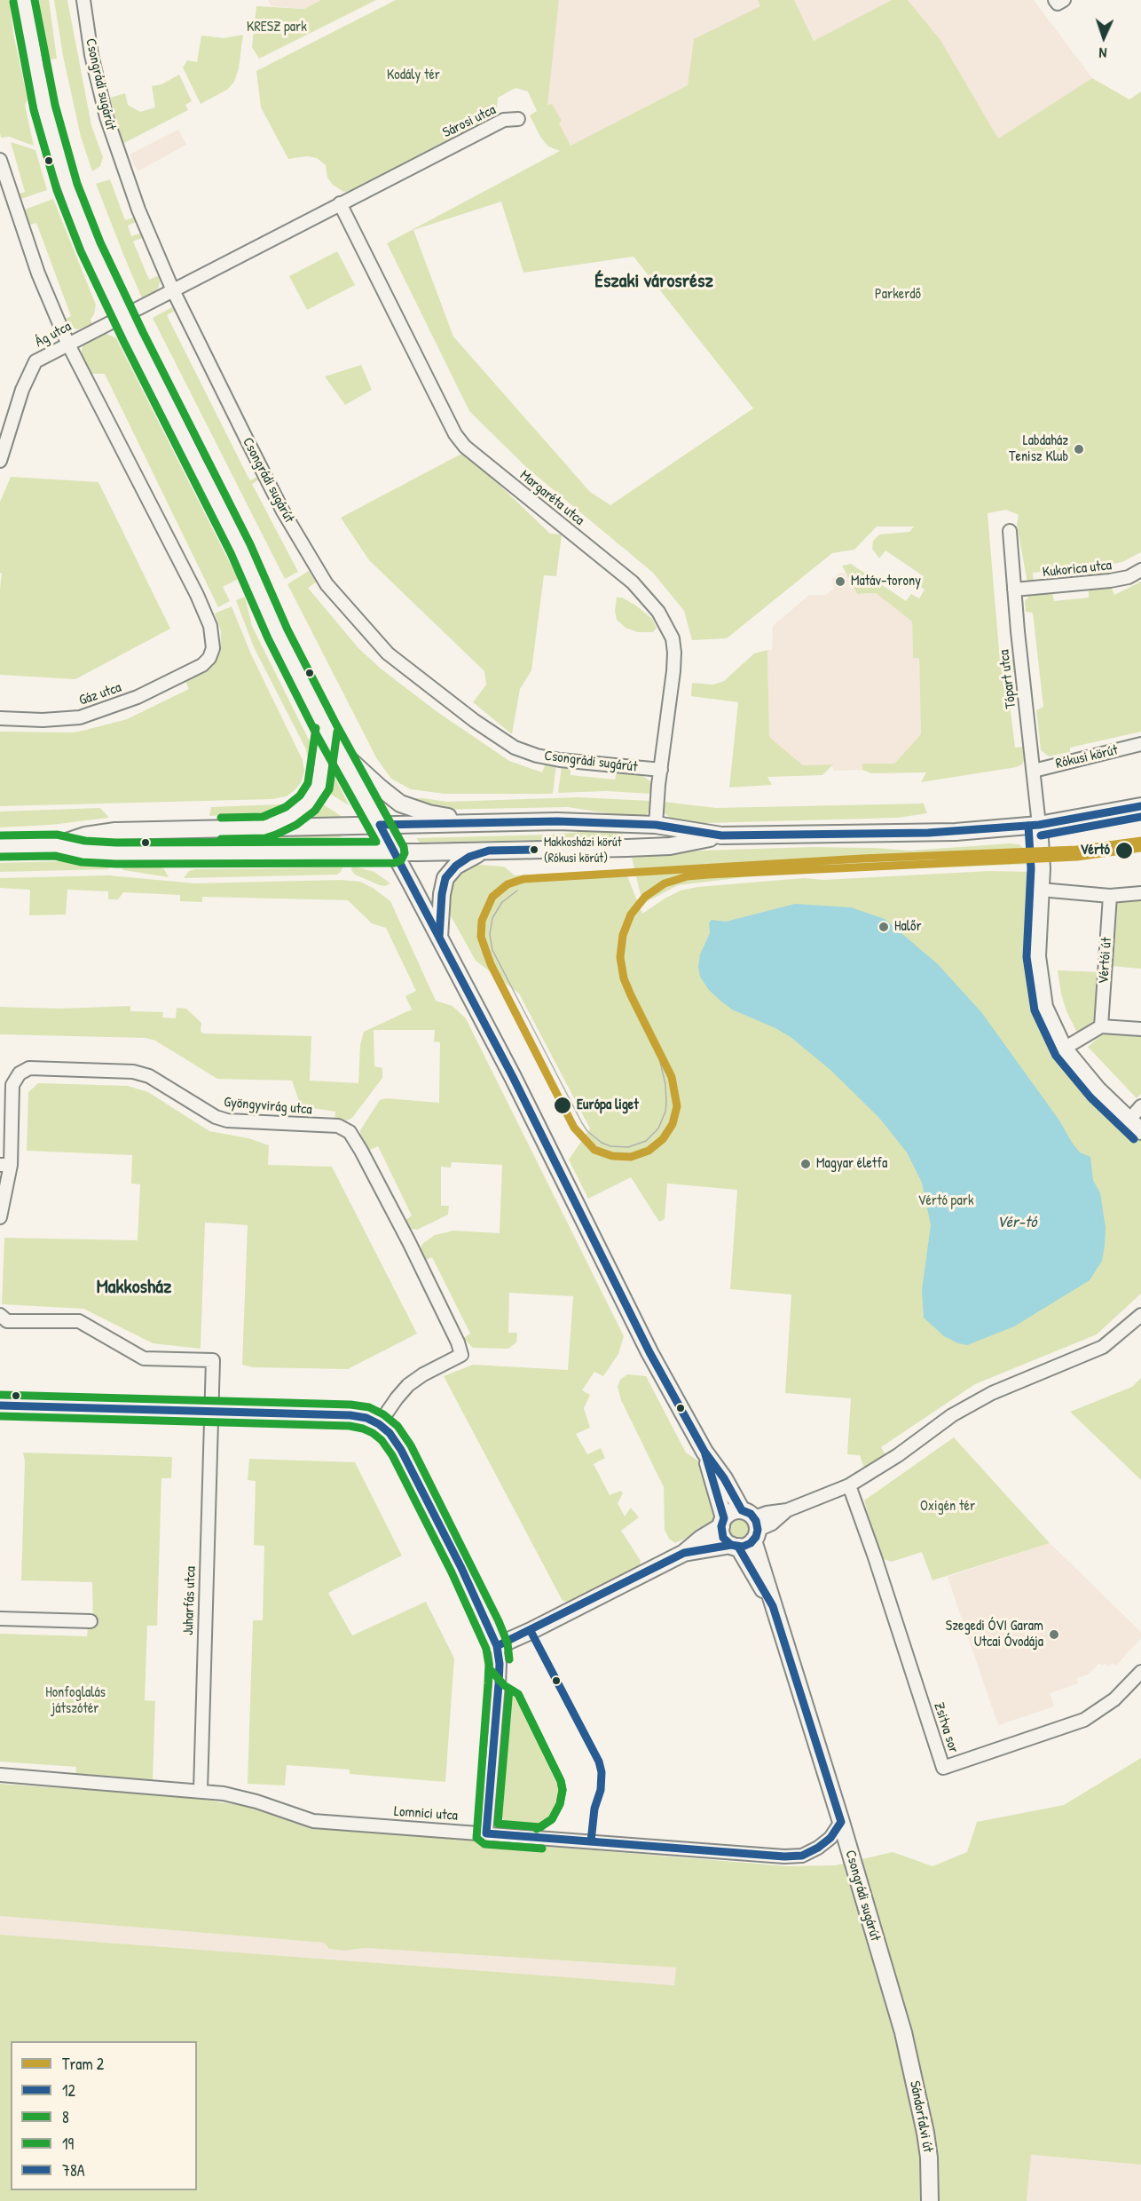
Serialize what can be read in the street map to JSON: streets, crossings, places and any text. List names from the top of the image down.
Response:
{
  "streets": {
    "main road": ["Csongrádi sugárút", "Sándorfalvi út"],
    "street": [
      "Sárosi utca",
      "Ág utca",
      "Margaréta utca",
      "Kukorica utca",
      "Tópart utca",
      "Gáz utca",
      "Rókusi körút",
      "Vértói út",
      "Gyöngyvirág utca",
      "Juharfás utca",
      "Zsitva sor",
      "Lomnici utca"
    ]
  },
  "crossings": [
    ["Csongrádi sugárút", "Sárosi utca"],
    ["Csongrádi sugárút", "Ág utca"],
    ["Csongrádi sugárút", "Margaréta utca"],
    ["Csongrádi sugárút", "Lomnici utca"],
    ["Csongrádi sugárút", "Sándorfalvi út"],
    ["Sárosi utca", "Ág utca"],
    ["Sárosi utca", "Margaréta utca"],
    ["Ág utca", "Gáz utca"],
    ["Kukorica utca", "Tópart utca"],
    ["Tópart utca", "Rókusi körút"],
    ["Juharfás utca", "Lomnici utca"]
  ],
  "districts": ["Északi városrész", "Makkosház"],
  "water": ["Vér-tó"],
  "parks": [
    "KRESZ park",
    "Kodály tér",
    "Parkerdő",
    "Vértó park",
    "Oxigén tér",
    "Honfoglalás játszótér"
  ],
  "places": [
    "Labdaház Tenisz Klub",
    "Matáv-torony",
    "Makkosházi körút (Rókusi körút)",
    "Vértó",
    "Halőr",
    "Európa liget",
    "Magyar életfa",
    "Szegedi ÓVI Garam Utcai Óvodája"
  ],
  "lines": [
    "transit line 8",
    "transit line 19",
    "transit line 12",
    "transit line 78A",
    "tram line 2"
  ],
  "legend": [
    "Tram 2",
    "12",
    "8",
    "19",
    "78A"
  ],
  "north": "bottom"
}
